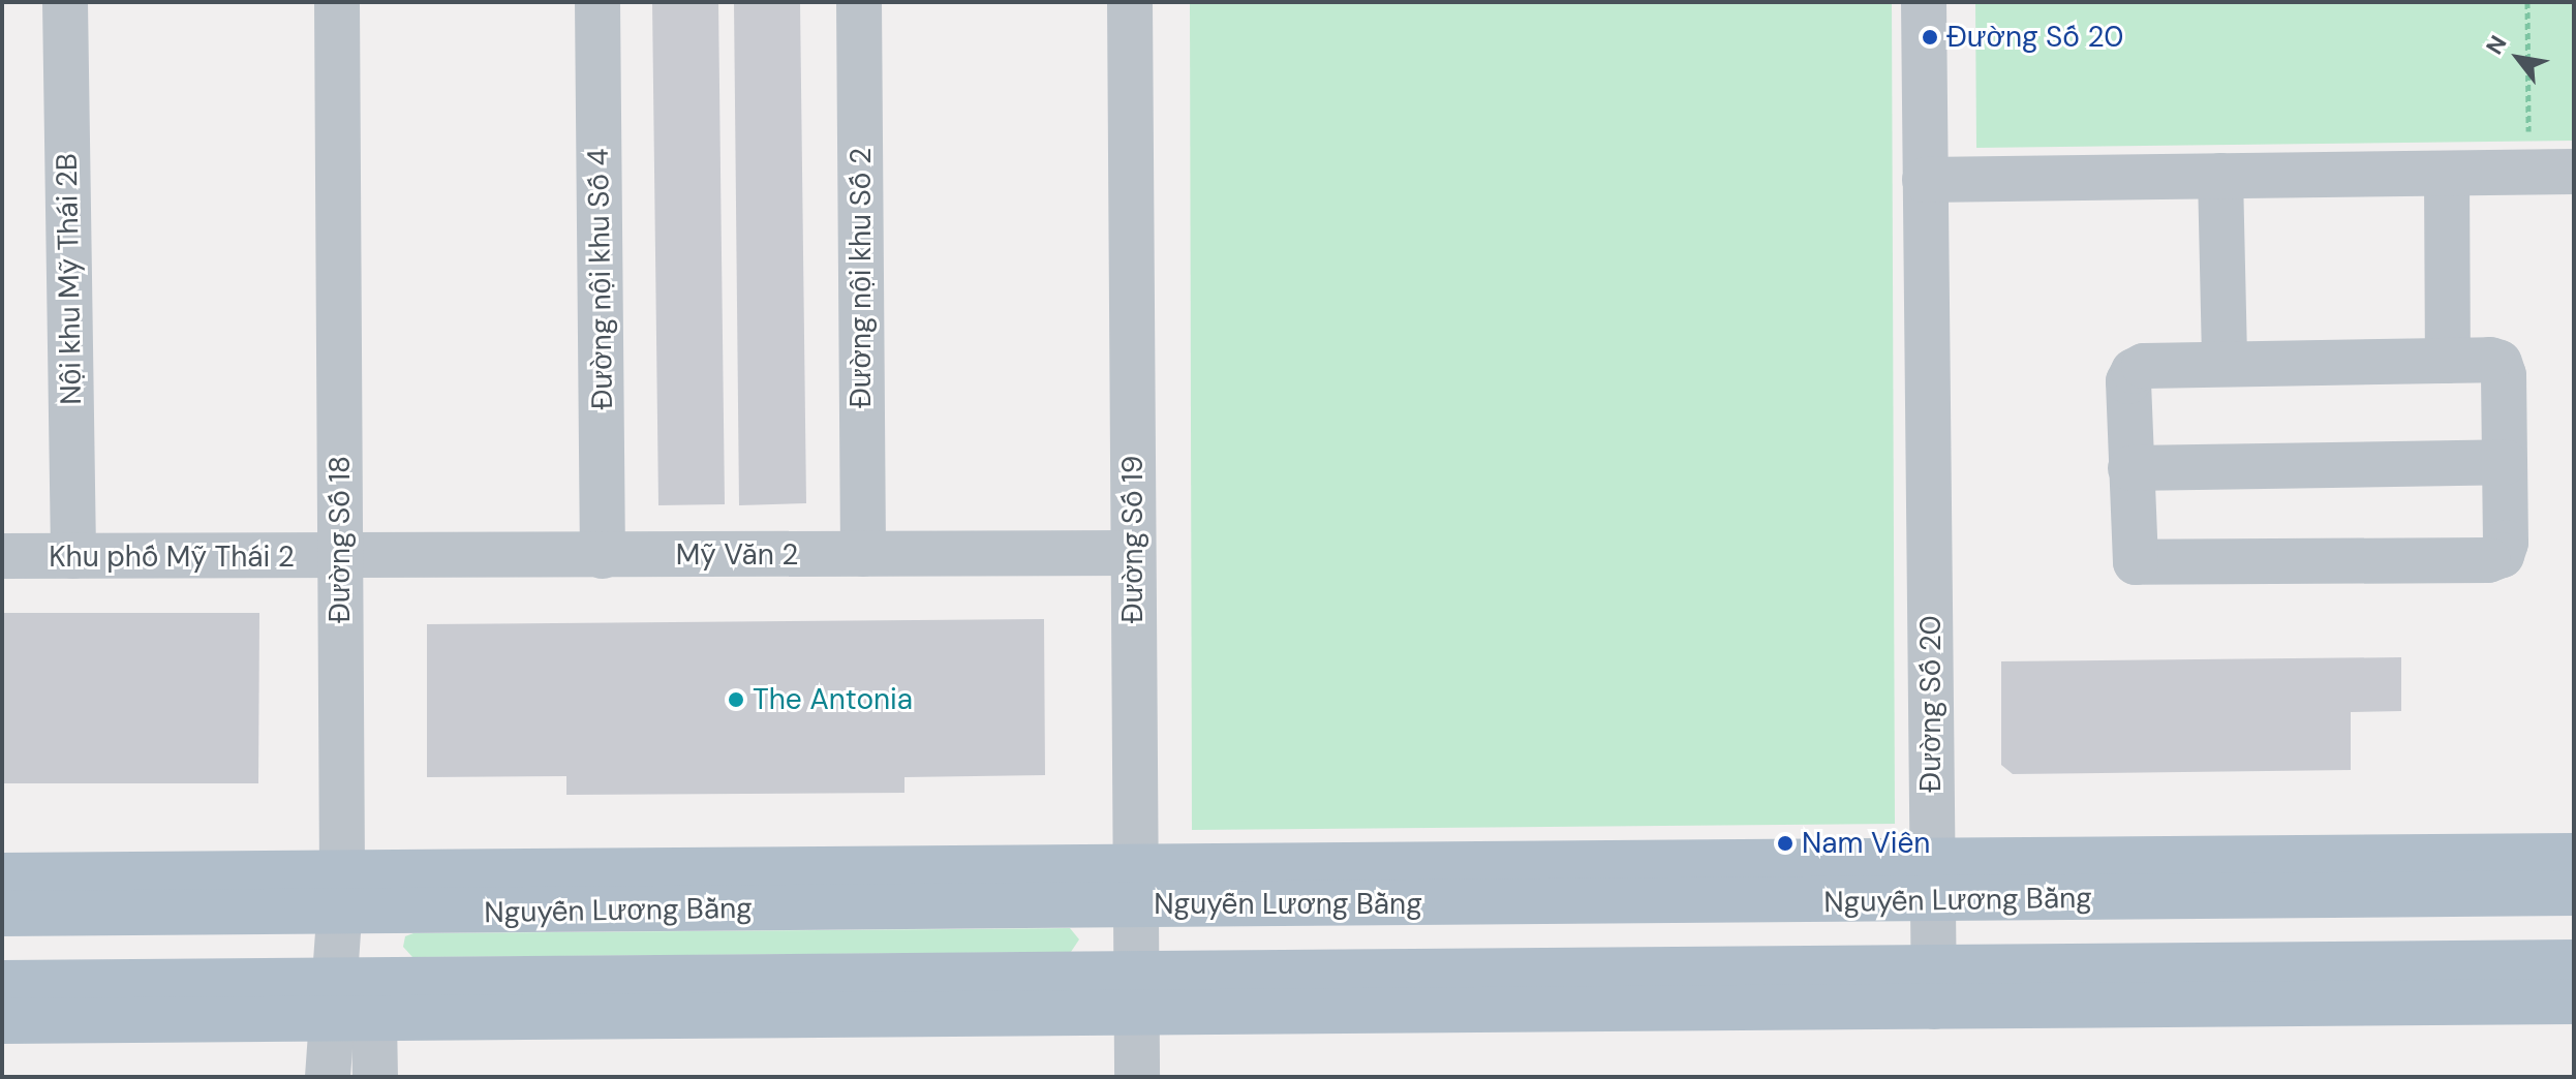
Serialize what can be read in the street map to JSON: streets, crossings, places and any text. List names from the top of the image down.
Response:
{
  "streets": {
    "main road": ["Nguyễn Lương Bằng"],
    "street": [
      "Đường nội khu Số 2",
      "Nội khu Mỹ Thái 2B",
      "Đường nội khu Số 4",
      "Đường Số 18",
      "Đường Số 19",
      "Mỹ Văn 2",
      "Khu phố Mỹ Thái 2",
      "Đường Số 20"
    ]
  },
  "crossings": [
    ["Đường nội khu Số 2", "Mỹ Văn 2"],
    ["Nội khu Mỹ Thái 2B", "Khu phố Mỹ Thái 2"],
    ["Đường nội khu Số 4", "Mỹ Văn 2"],
    ["Đường Số 18", "Mỹ Văn 2"],
    ["Đường Số 18", "Khu phố Mỹ Thái 2"],
    ["Đường Số 18", "Nguyễn Lương Bằng"],
    ["Đường Số 19", "Mỹ Văn 2"],
    ["Đường Số 19", "Nguyễn Lương Bằng"],
    ["Mỹ Văn 2", "Khu phố Mỹ Thái 2"],
    ["Đường Số 20", "Nguyễn Lương Bằng"]
  ],
  "places": ["Đường Số 20", "The Antonia", "Nam Viên"],
  "north": "top left"
}
